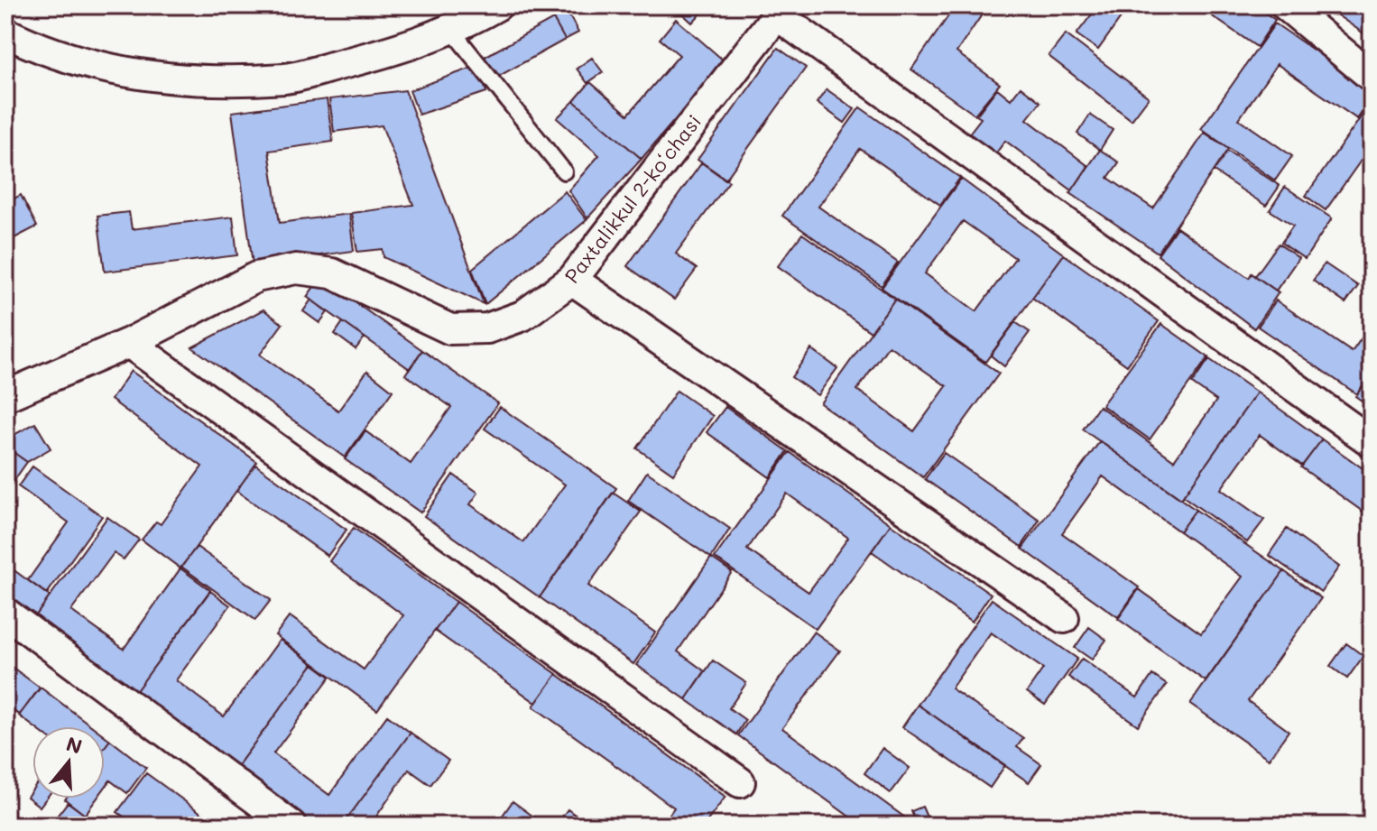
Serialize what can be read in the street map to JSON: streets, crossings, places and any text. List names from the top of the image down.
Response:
{
  "streets": {
    "street": ["Paxtalikkul 2-koʻchasi"]
  },
  "north": "top"
}
